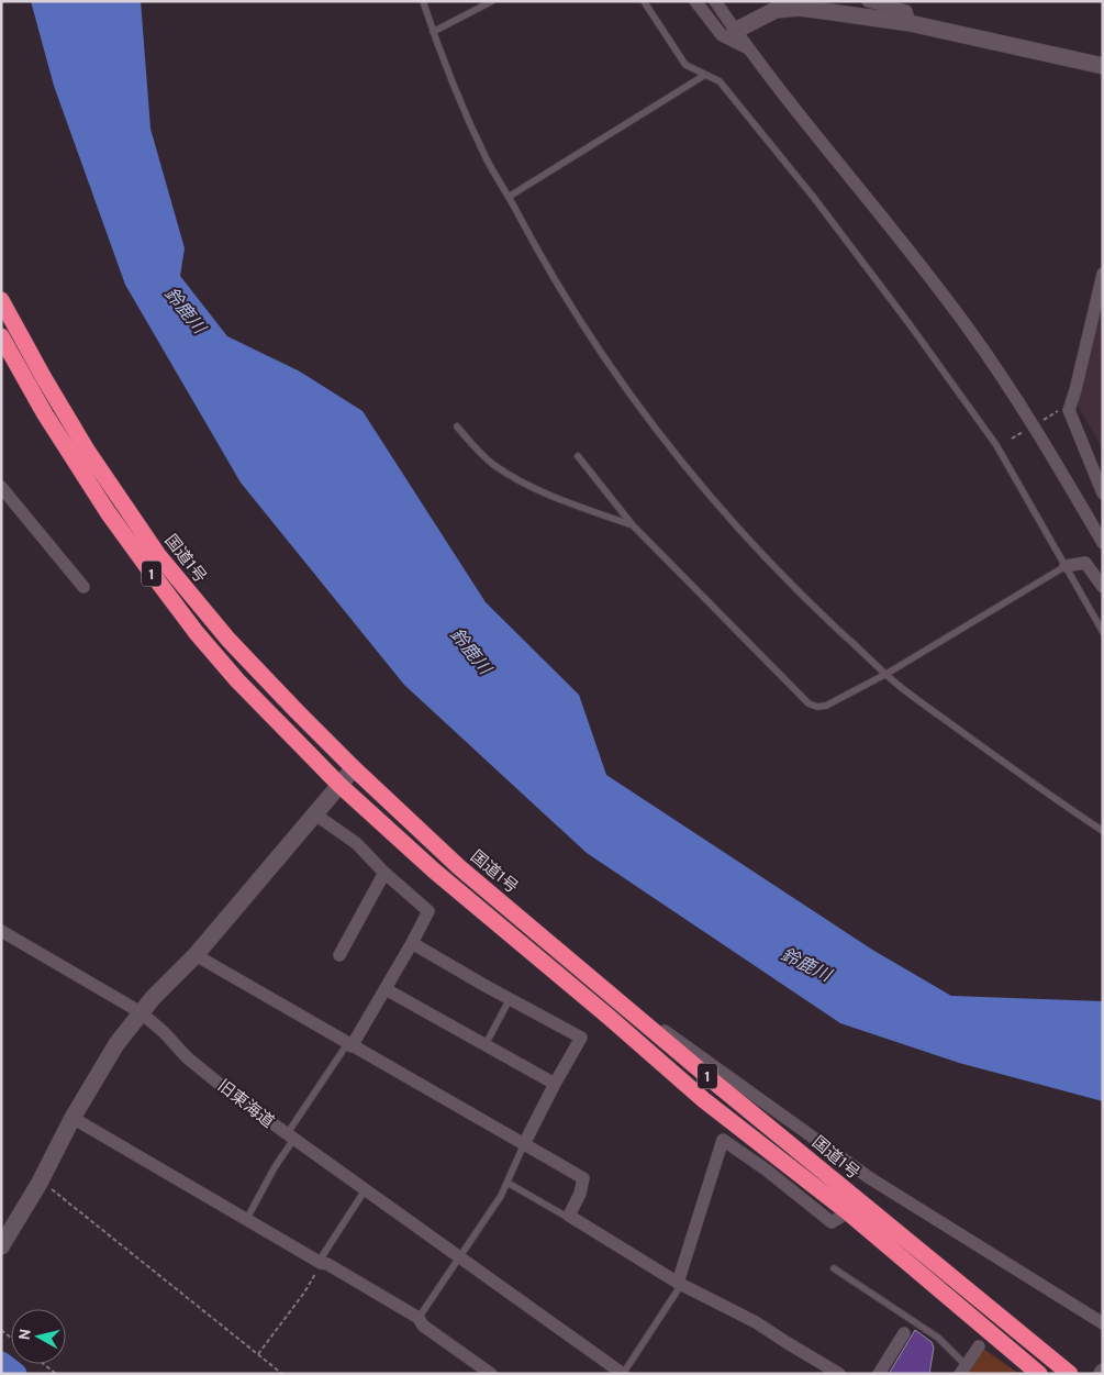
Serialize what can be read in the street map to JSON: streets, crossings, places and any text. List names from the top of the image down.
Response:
{
  "streets": {
    "highway": ["国道1号", "1"],
    "street": ["旧東海道"]
  },
  "water": ["鈴鹿川"],
  "north": "left"
}
